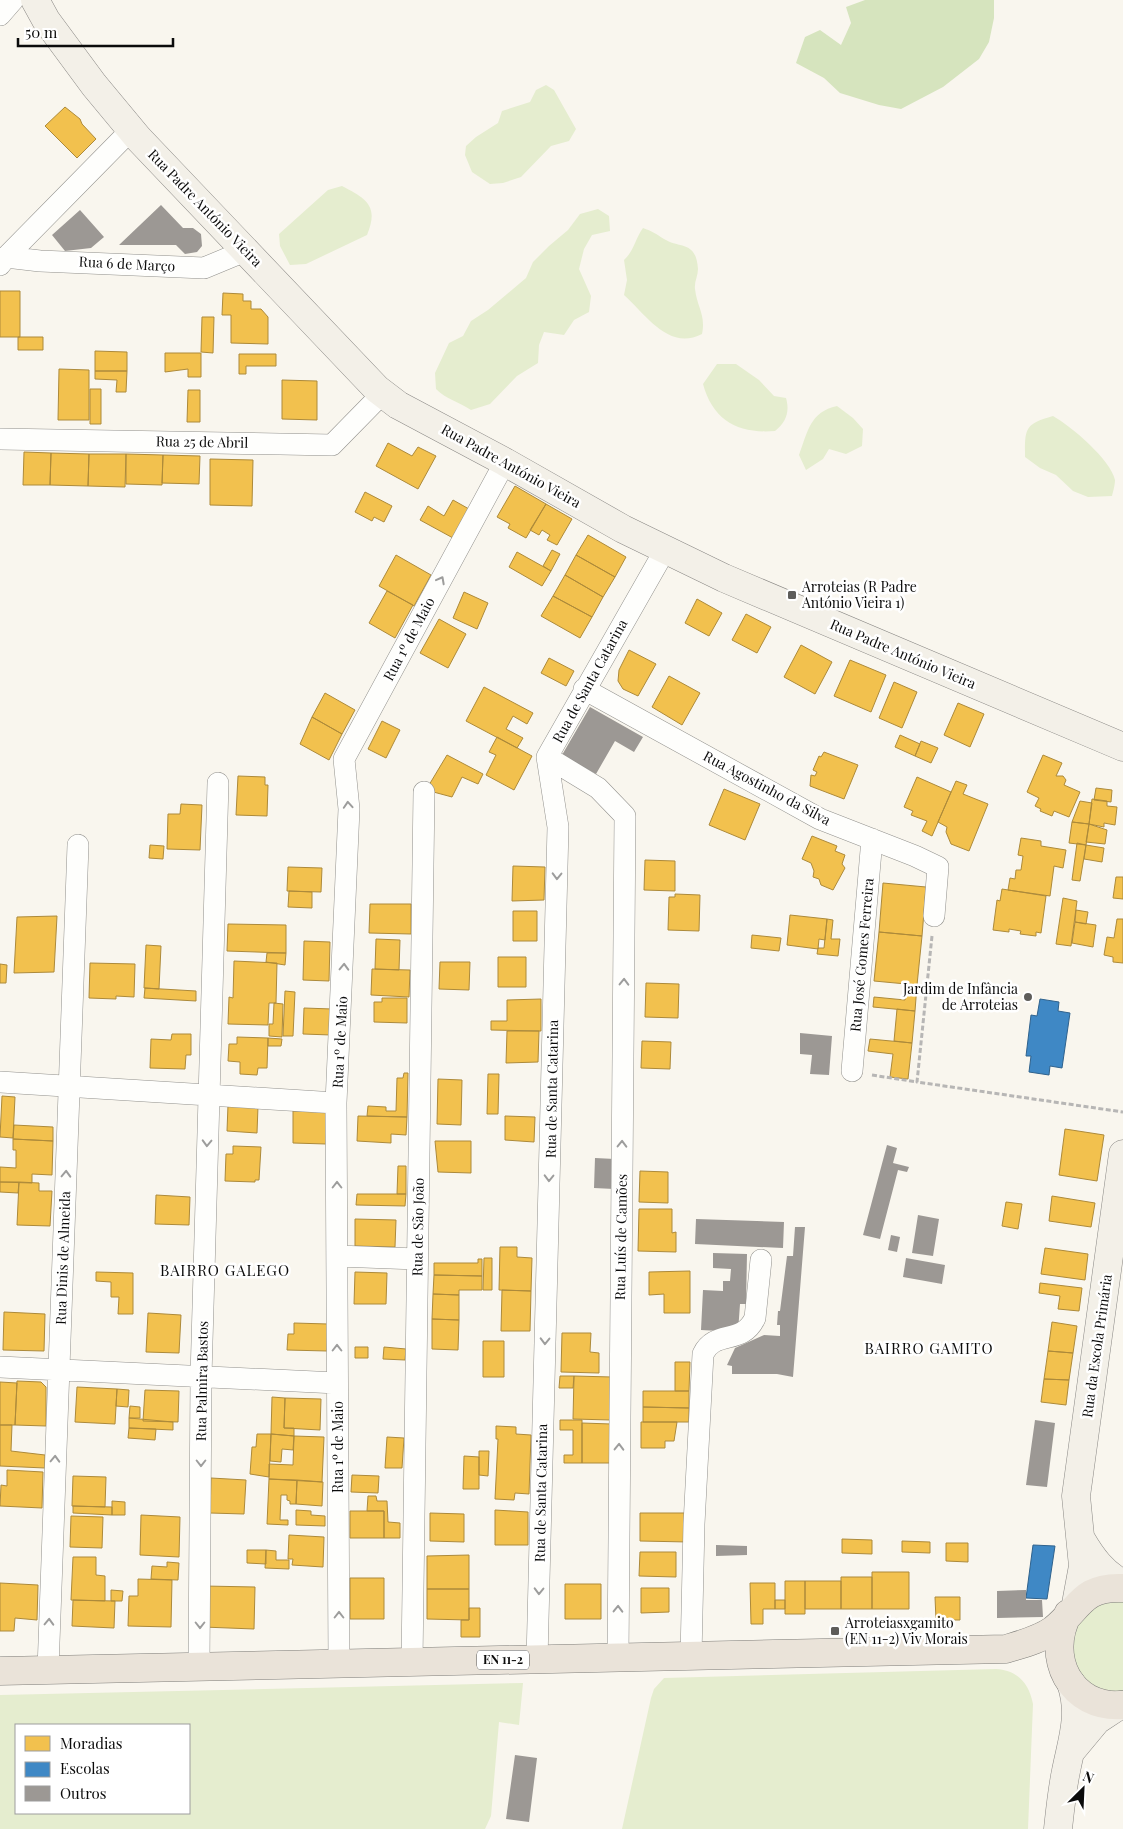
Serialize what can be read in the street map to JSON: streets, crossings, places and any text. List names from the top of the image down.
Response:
{
  "streets": {
    "main road": ["EN 11-2"],
    "street": [
      "Rua Padre António Vieira",
      "Rua 6 de Março",
      "Rua 25 de Abril",
      "Rua 1º de Maio",
      "Rua de Santa Catarina",
      "Rua Agostinho da Silva",
      "Rua José Gomes Ferreira",
      "Rua de São João",
      "Rua Luís de Camões",
      "Rua Dinis de Almeida",
      "Rua da Escola Primária",
      "Rua Palmira Bastos"
    ]
  },
  "crossings": [
    ["Rua Padre António Vieira", "Rua 6 de Março"],
    ["Rua Padre António Vieira", "Rua 25 de Abril"],
    ["Rua Padre António Vieira", "Rua 1º de Maio"],
    ["Rua Padre António Vieira", "Rua de Santa Catarina"],
    ["Rua 1º de Maio", "EN 11-2"],
    ["Rua de Santa Catarina", "Rua Agostinho da Silva"],
    ["Rua de Santa Catarina", "Rua Luís de Camões"],
    ["Rua de Santa Catarina", "EN 11-2"],
    ["Rua Agostinho da Silva", "Rua José Gomes Ferreira"],
    ["Rua de São João", "EN 11-2"],
    ["Rua Luís de Camões", "EN 11-2"],
    ["Rua Dinis de Almeida", "EN 11-2"],
    ["Rua da Escola Primária", "EN 11-2"],
    ["Rua Palmira Bastos", "EN 11-2"]
  ],
  "one_way": ["Rua 1º de Maio", "Rua Dinis de Almeida", "Rua Palmira Bastos"],
  "districts": ["BAIRRO GALEGO", "BAIRRO GAMITO"],
  "places": {
    "transit": ["Arroteias (R Padre António Vieira 1)", "Arroteiasxgamito (EN 11-2) Viv Morais"],
    "other": ["Jardim de Infância de Arroteias"]
  },
  "legend": ["Moradias", "Escolas", "Outros"],
  "scale_bar": "50 m",
  "north": "top right"
}
